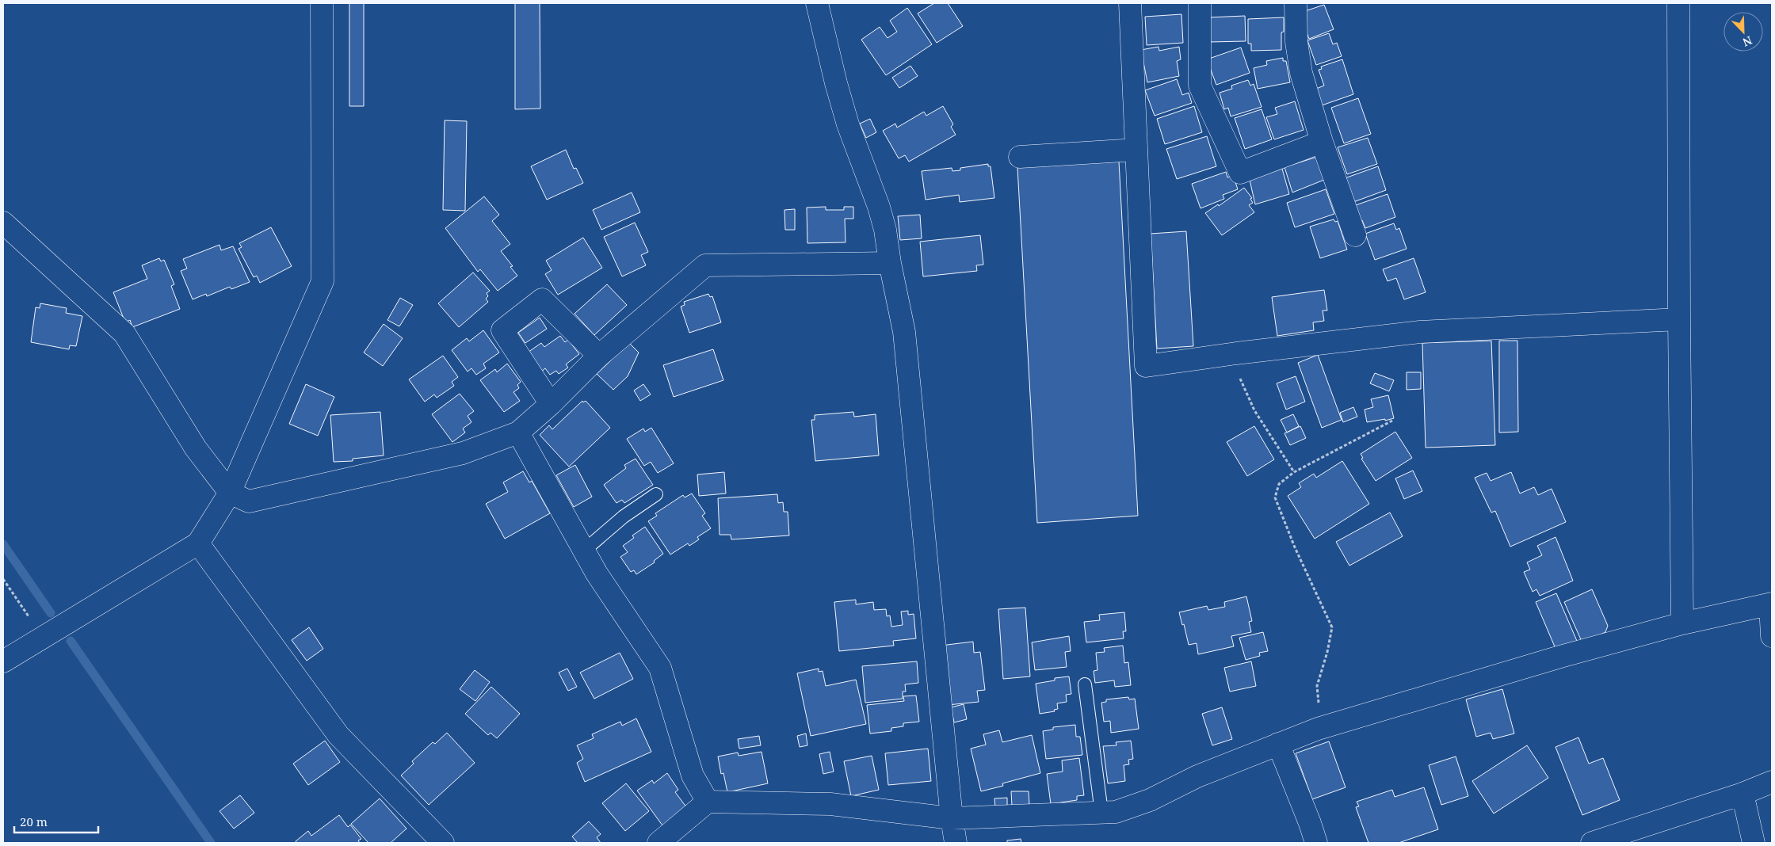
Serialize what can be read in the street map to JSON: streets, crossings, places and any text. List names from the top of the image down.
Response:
{
  "scale_bar": "20 m",
  "north": "bottom right"
}
